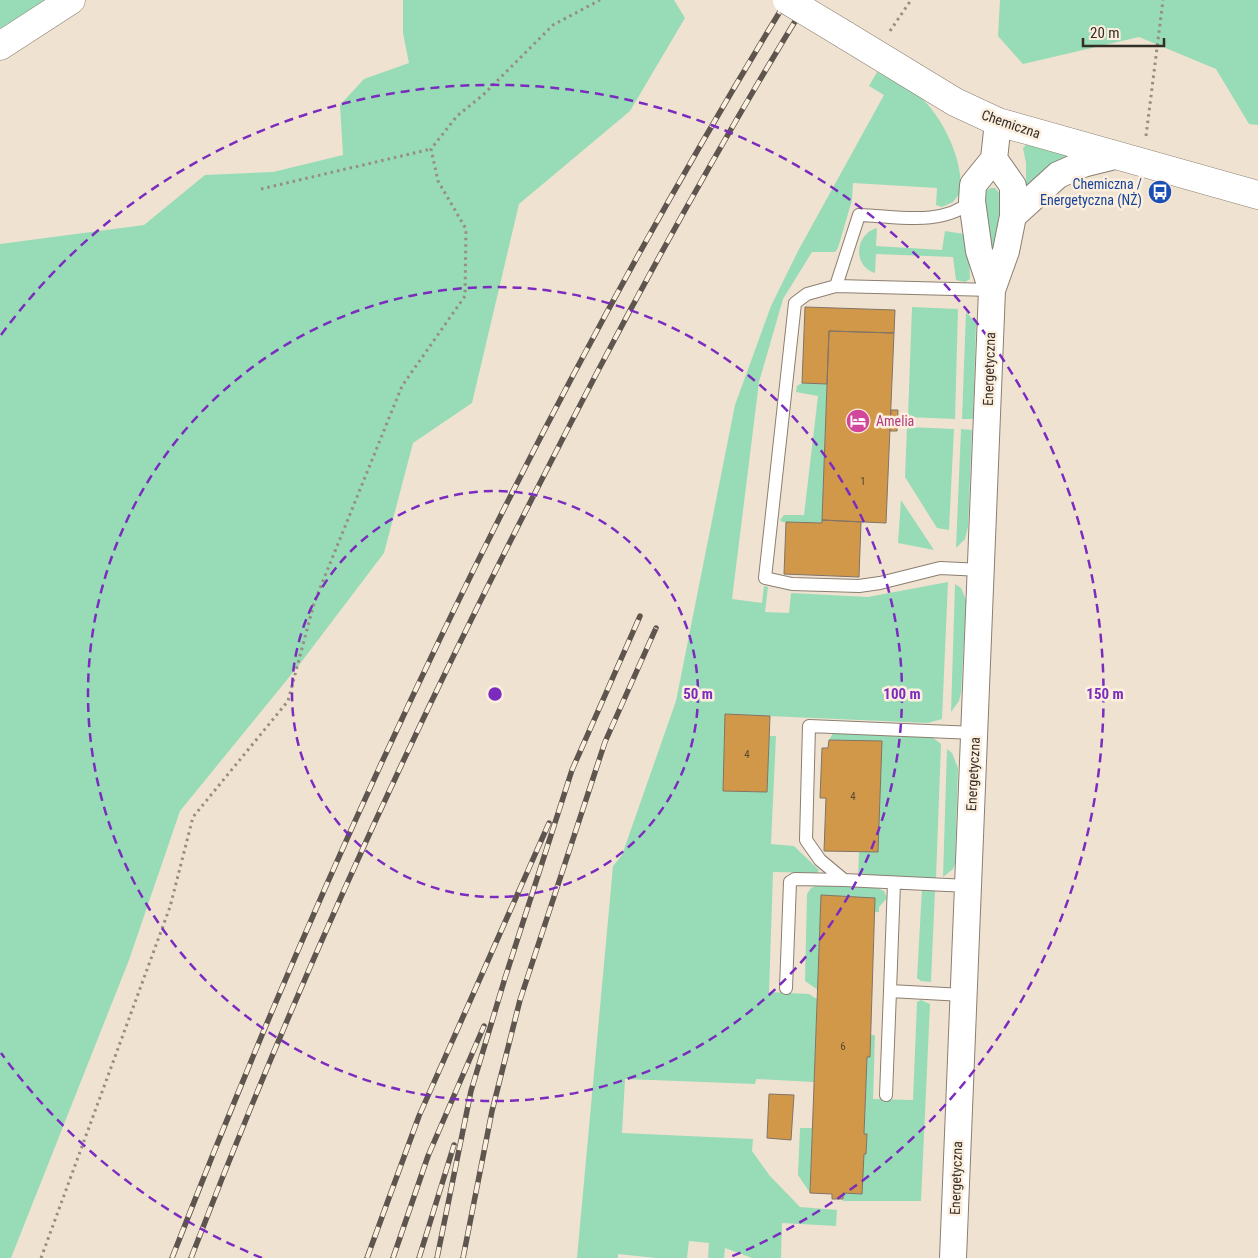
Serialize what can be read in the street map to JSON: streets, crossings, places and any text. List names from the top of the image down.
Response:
{
  "streets": {
    "street": ["Chemiczna", "Energetyczna"]
  },
  "places": {
    "bus stop": ["Chemiczna / Energetyczna (NŻ)"],
    "hotel": ["Amelia"]
  },
  "house_numbers": [
    "1",
    "4",
    "4",
    "6"
  ],
  "scale_bar": "20 m",
  "rings": ["50 m", "100 m", "150 m"]
}
